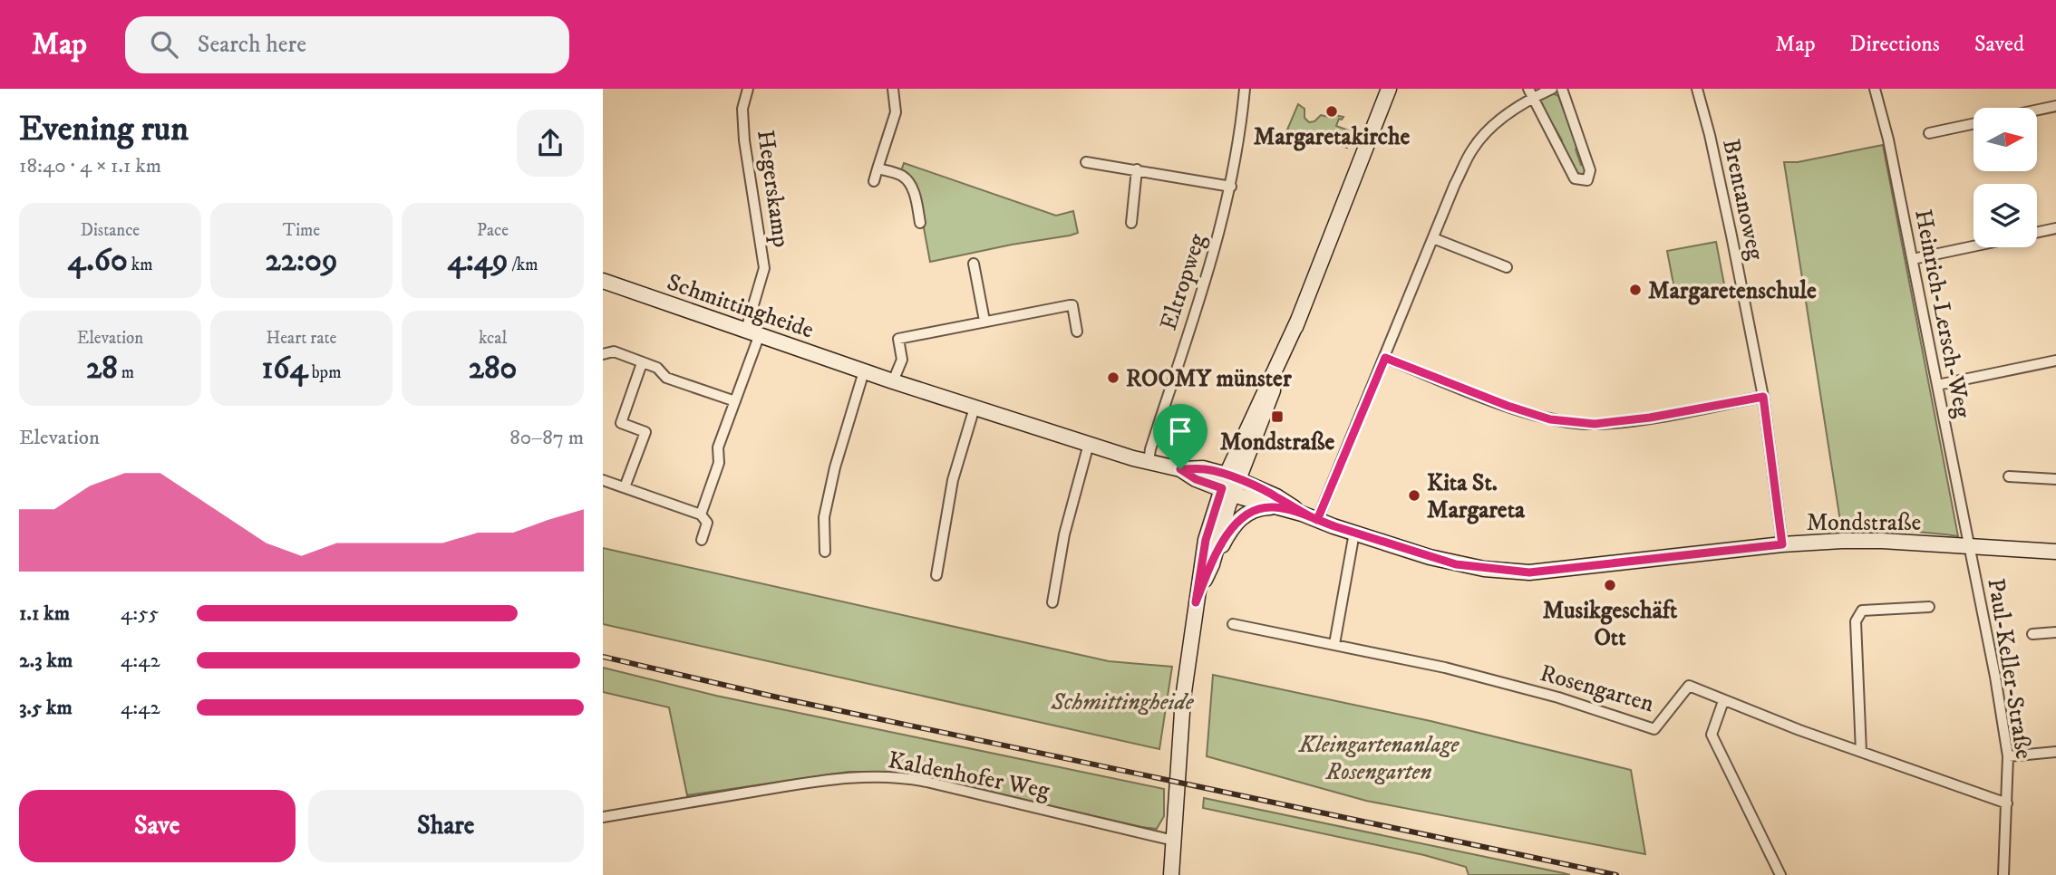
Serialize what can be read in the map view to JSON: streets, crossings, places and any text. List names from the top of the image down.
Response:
{
  "streets": {
    "street": [
      "Hegerskamp",
      "Brentanoweg",
      "Eltropweg",
      "Schmittingheide",
      "Heinrich-Lersch-Weg",
      "Mondstraße",
      "Paul-Keller-Straße",
      "Rosengarten",
      "Kaldenhofer Weg"
    ]
  },
  "crossings": [
    ["Hegerskamp", "Schmittingheide"],
    ["Brentanoweg", "Mondstraße"],
    ["Eltropweg", "Schmittingheide"],
    ["Schmittingheide", "Mondstraße"],
    ["Heinrich-Lersch-Weg", "Mondstraße"],
    ["Heinrich-Lersch-Weg", "Paul-Keller-Straße"],
    ["Mondstraße", "Paul-Keller-Straße"],
    ["Paul-Keller-Straße", "Rosengarten"]
  ],
  "parks": ["Schmittingheide", "Kleingartenanlage Rosengarten"],
  "places": {
    "other": [
      "Margaretakirche",
      "Margaretenschule",
      "ROOMY münster",
      "Kita St. Margareta",
      "Musikgeschäft Ott"
    ],
    "transit": ["Mondstraße"]
  },
  "north": "right",
  "page": {
    "header": "Map",
    "search": "Search here",
    "nav": ["Map", "Directions", "Saved"],
    "heading": ["Evening run", "18:40 · 4 × 1.1 km"],
    "stats": [
      ["Distance", "4.60 km"],
      ["Time", "22:09"],
      ["Pace", "4:49 /km"],
      ["Elevation", "28 m"],
      ["Heart rate", "164 bpm"],
      ["kcal", "280"]
    ],
    "chart": ["Elevation", "80–87 m"],
    "list": [
      {
        "name": "1.1 km",
        "note": "4:55"
      },
      {
        "name": "2.3 km",
        "note": "4:42"
      },
      {
        "name": "3.5 km",
        "note": "4:42"
      }
    ],
    "buttons": ["Save", "Share"]
  }
}
